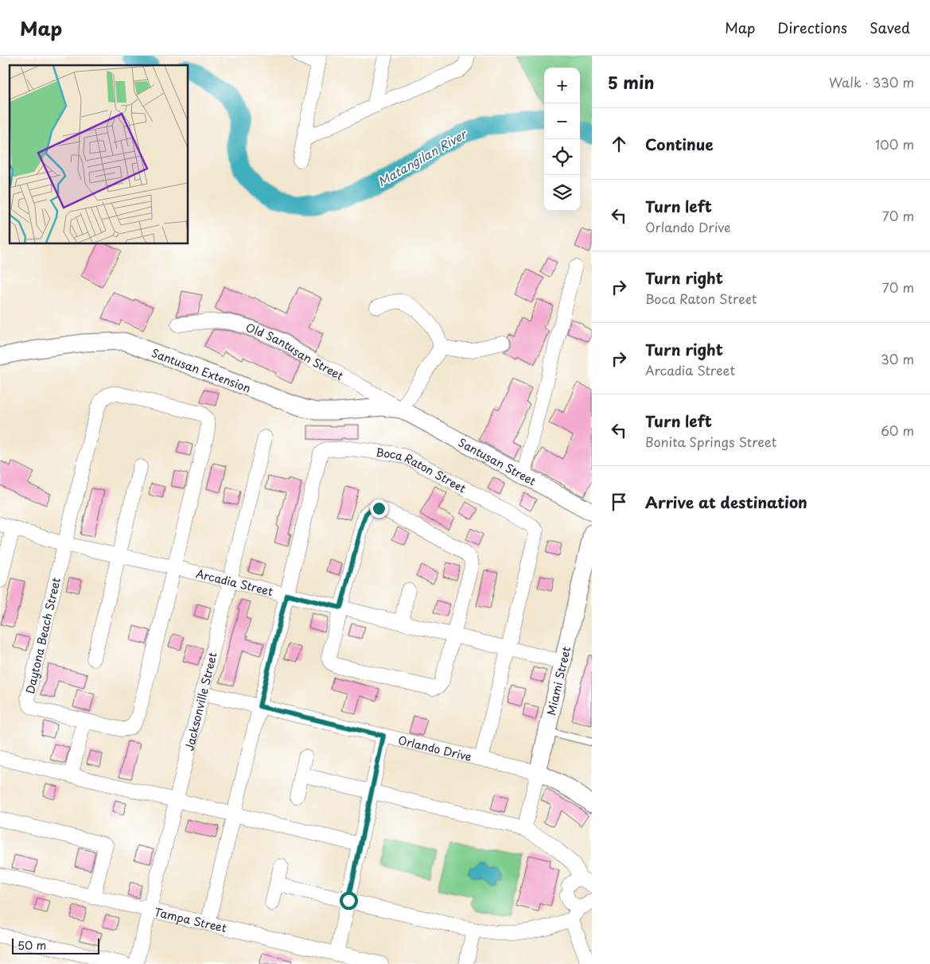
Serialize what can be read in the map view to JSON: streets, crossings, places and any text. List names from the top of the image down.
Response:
{
  "streets": {
    "street": [
      "Old Santusan Street",
      "Santusan Extension",
      "Santusan Street",
      "Boca Raton Street",
      "Arcadia Street",
      "Daytona Beach Street",
      "Miami Street",
      "Jacksonville Street",
      "Orlando Drive",
      "Tampa Street"
    ]
  },
  "crossings": [
    ["Old Santusan Street", "Santusan Extension"],
    ["Old Santusan Street", "Santusan Street"],
    ["Santusan Extension", "Santusan Street"],
    ["Boca Raton Street", "Arcadia Street"],
    ["Boca Raton Street", "Orlando Drive"],
    ["Boca Raton Street", "Tampa Street"],
    ["Arcadia Street", "Daytona Beach Street"],
    ["Arcadia Street", "Miami Street"],
    ["Arcadia Street", "Jacksonville Street"],
    ["Miami Street", "Orlando Drive"],
    ["Jacksonville Street", "Orlando Drive"],
    ["Jacksonville Street", "Tampa Street"]
  ],
  "water": ["Matangilan River"],
  "scale_bar": "50 m",
  "page": {
    "header": "Map",
    "nav": ["Map", "Directions", "Saved"],
    "heading": ["5 min", "Walk · 330 m"],
    "map_buttons": ["+", "−"],
    "list": [
      ["Continue", "100 m"],
      ["Turn left", "Orlando Drive", "70 m"],
      ["Turn right", "Boca Raton Street", "70 m"],
      ["Turn right", "Arcadia Street", "30 m"],
      ["Turn left", "Bonita Springs Street", "60 m"],
      "Arrive at destination"
    ],
    "scale": "50 m"
  }
}
